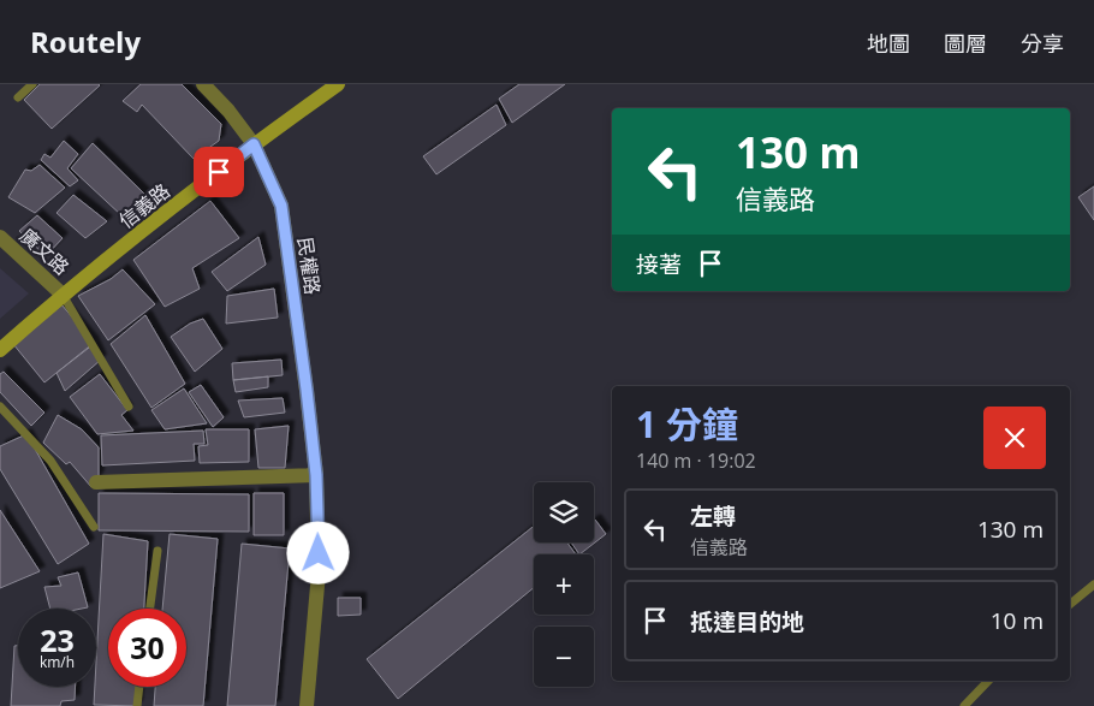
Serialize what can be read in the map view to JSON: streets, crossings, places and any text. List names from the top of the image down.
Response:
{
  "streets": {
    "street": ["信義路", "廣文路", "民權路"]
  },
  "crossings": [
    ["信義路", "廣文路"],
    ["信義路", "民權路"]
  ],
  "page": {
    "header": "Routely",
    "nav": ["地圖", "圖層", "分享"],
    "turn": ["130 m", "信義路"],
    "then": "接著",
    "heading": ["1 分鐘", "140 m · 19:02"],
    "map_buttons": ["+", "−"],
    "list": [
      {
        "name": "左轉",
        "note": "信義路",
        "value": "130 m"
      },
      {
        "name": "抵達目的地",
        "value": "10 m"
      }
    ],
    "speed": "23 km/h",
    "limit": "30"
  }
}
